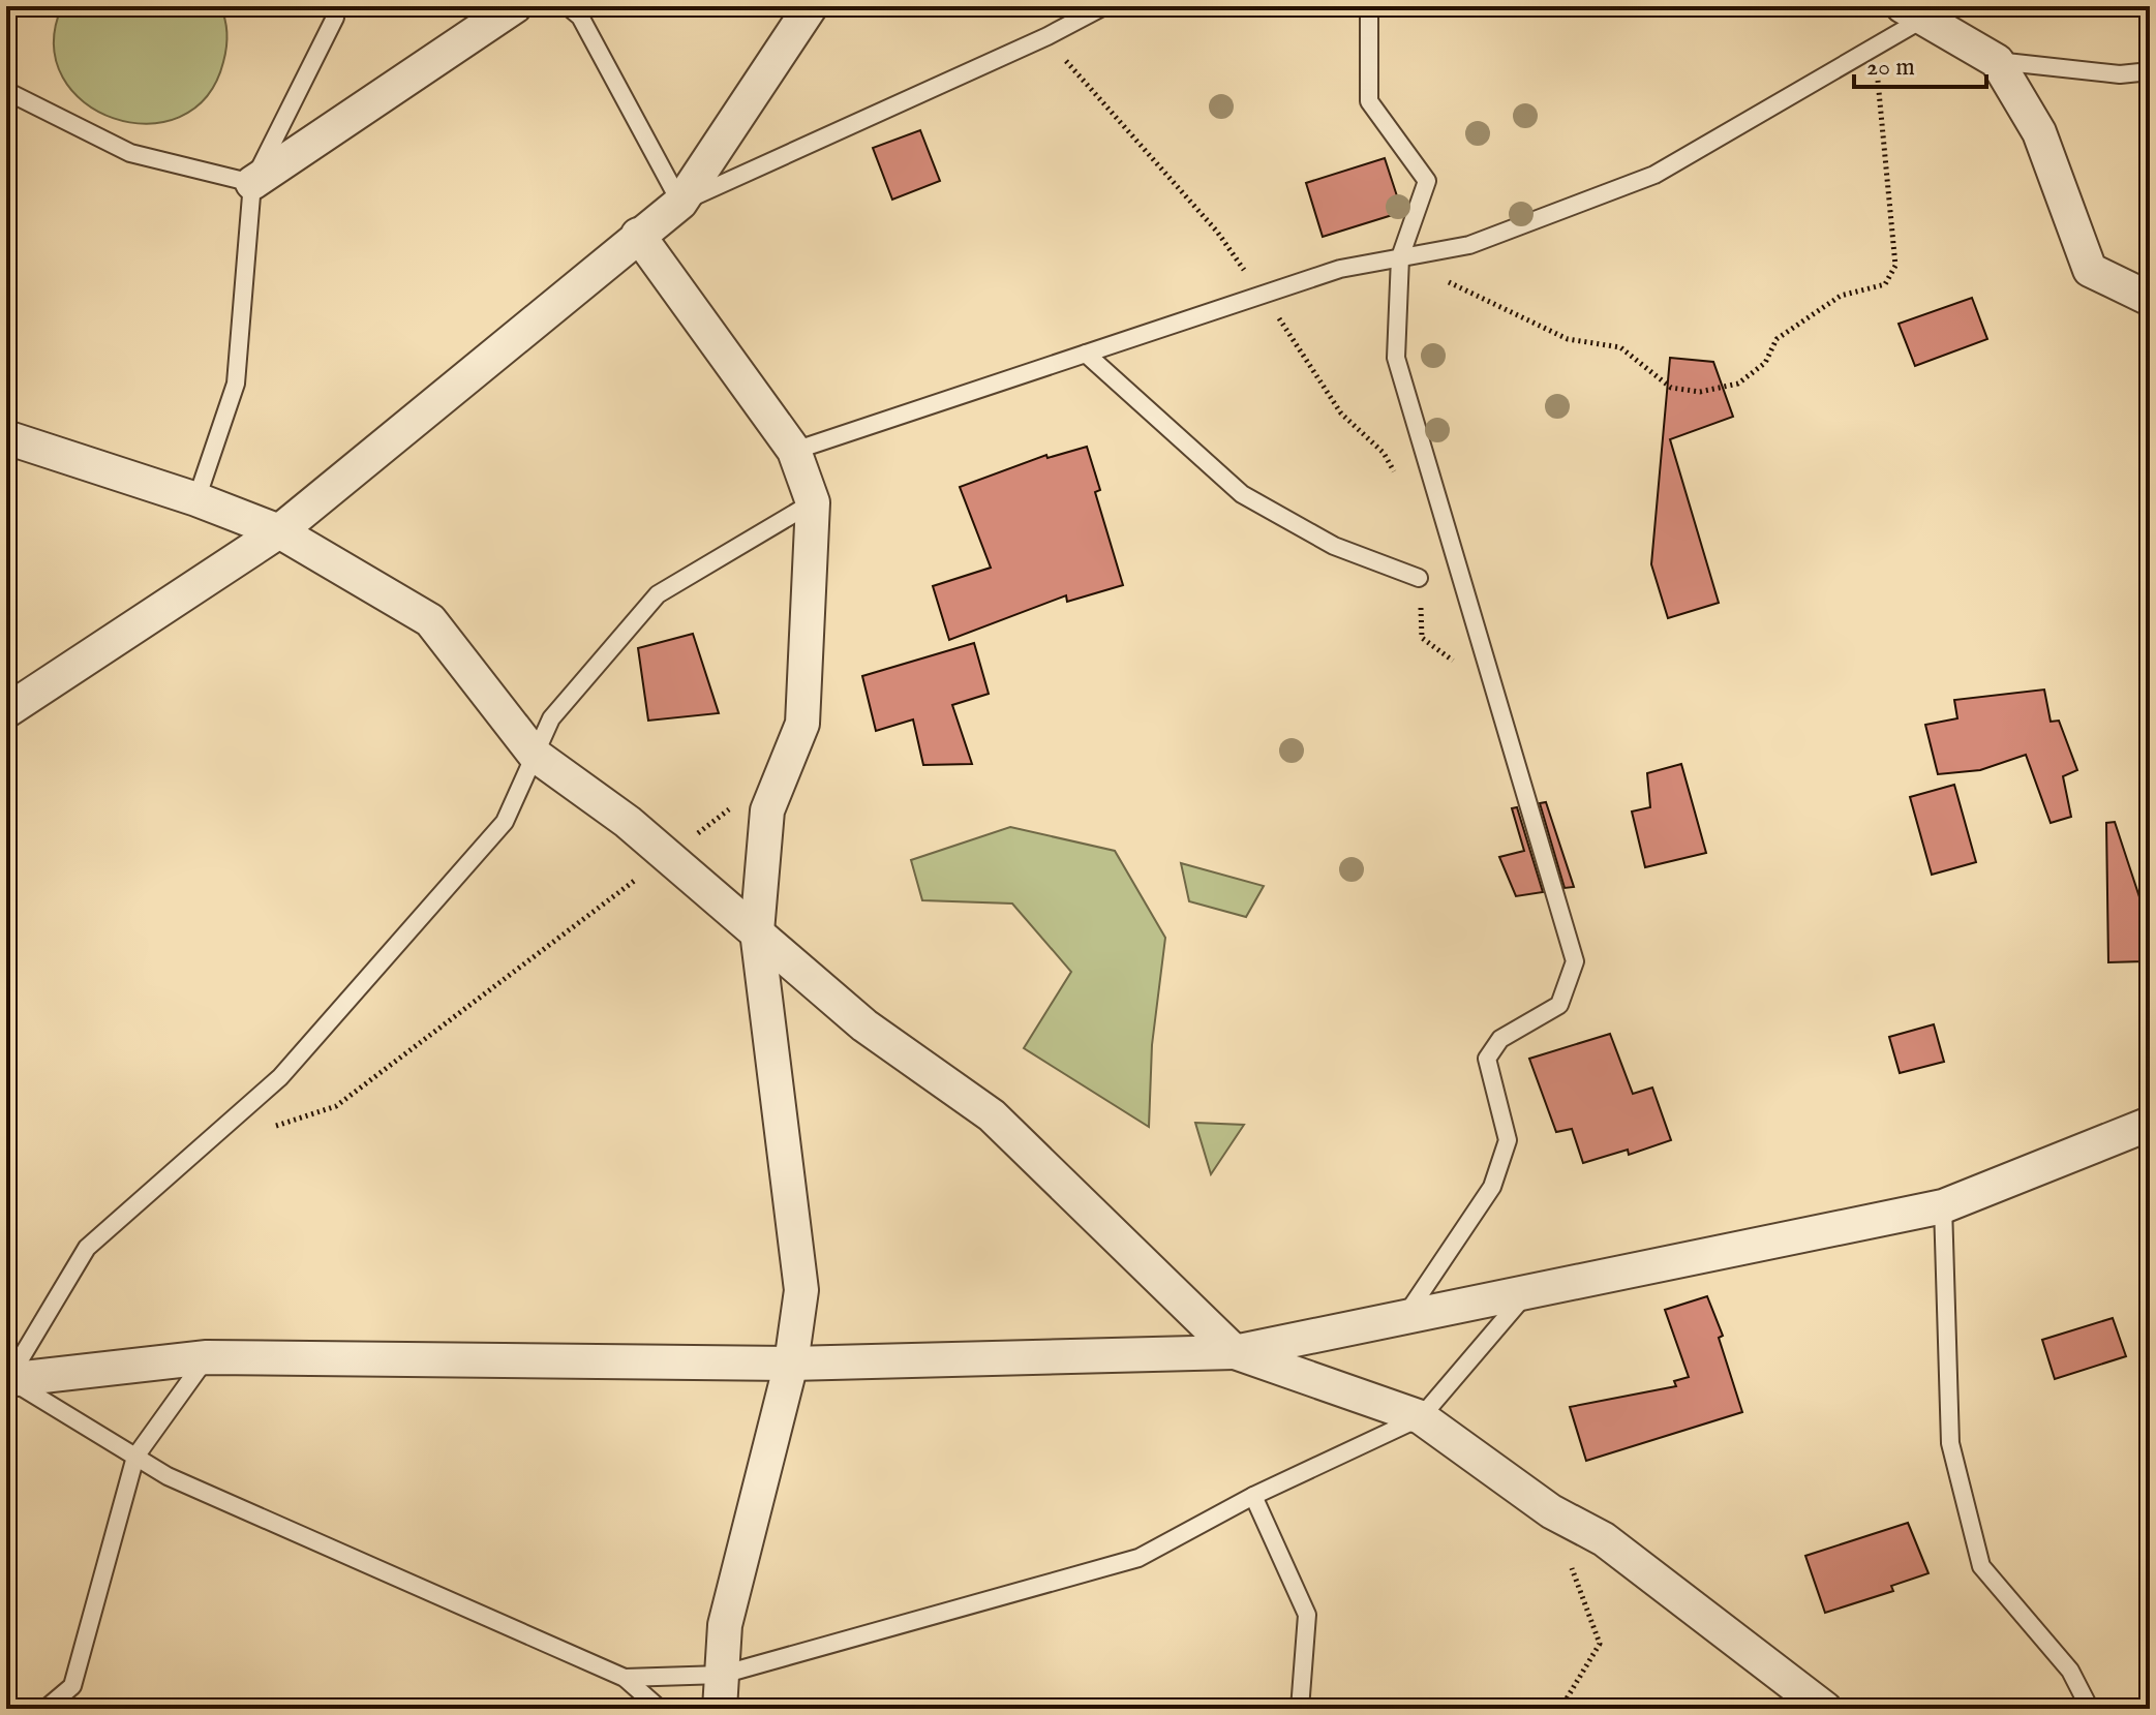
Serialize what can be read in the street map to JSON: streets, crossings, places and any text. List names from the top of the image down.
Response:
{
  "scale_bar": "20 m"
}
